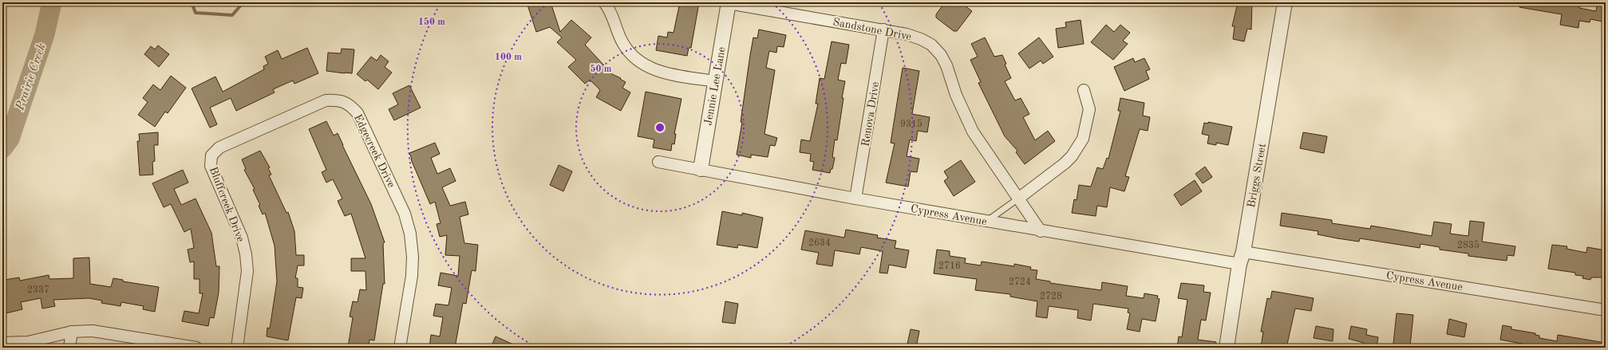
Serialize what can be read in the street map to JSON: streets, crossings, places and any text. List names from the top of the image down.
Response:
{
  "streets": {
    "street": [
      "Sandstone Drive",
      "Jennie Lee Lane",
      "Renova Drive",
      "Edgecreek Drive",
      "Briggs Street",
      "Bluffcreek Drive",
      "Cypress Avenue"
    ]
  },
  "crossings": [
    ["Sandstone Drive", "Jennie Lee Lane"],
    ["Sandstone Drive", "Renova Drive"],
    ["Sandstone Drive", "Cypress Avenue"],
    ["Jennie Lee Lane", "Cypress Avenue"],
    ["Renova Drive", "Cypress Avenue"],
    ["Edgecreek Drive", "Bluffcreek Drive"],
    ["Briggs Street", "Cypress Avenue"]
  ],
  "water": ["Prairie Creek"],
  "house_numbers": [
    "9315",
    "2634",
    "2835",
    "2716",
    "2724",
    "2337",
    "2728"
  ],
  "rings": ["150 m", "100 m", "50 m"]
}
